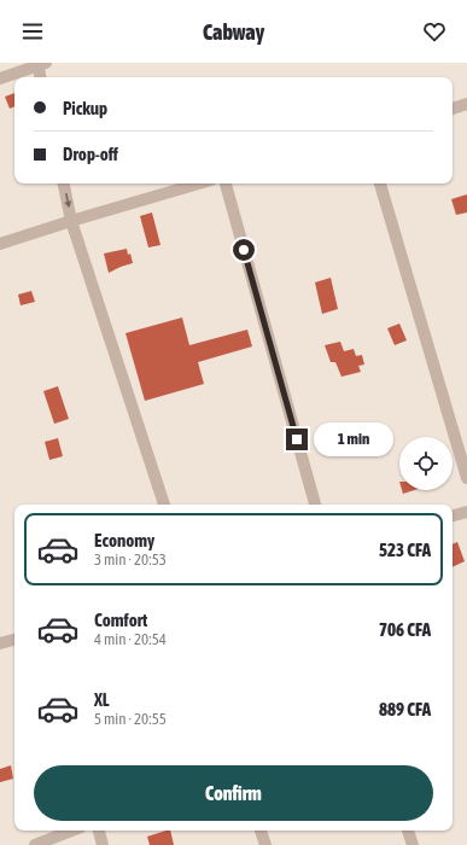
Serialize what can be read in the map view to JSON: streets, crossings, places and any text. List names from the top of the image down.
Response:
{
  "page": {
    "header": "Cabway",
    "banner": ["Pickup", "Drop-off"],
    "bubble": "1 min",
    "list": [
      {
        "name": "Economy",
        "note": "3 min · 20:53",
        "value": "523 CFA"
      },
      {
        "name": "Comfort",
        "note": "4 min · 20:54",
        "value": "706 CFA"
      },
      {
        "name": "XL",
        "note": "5 min · 20:55",
        "value": "889 CFA"
      }
    ],
    "buttons": "Confirm"
  }
}
